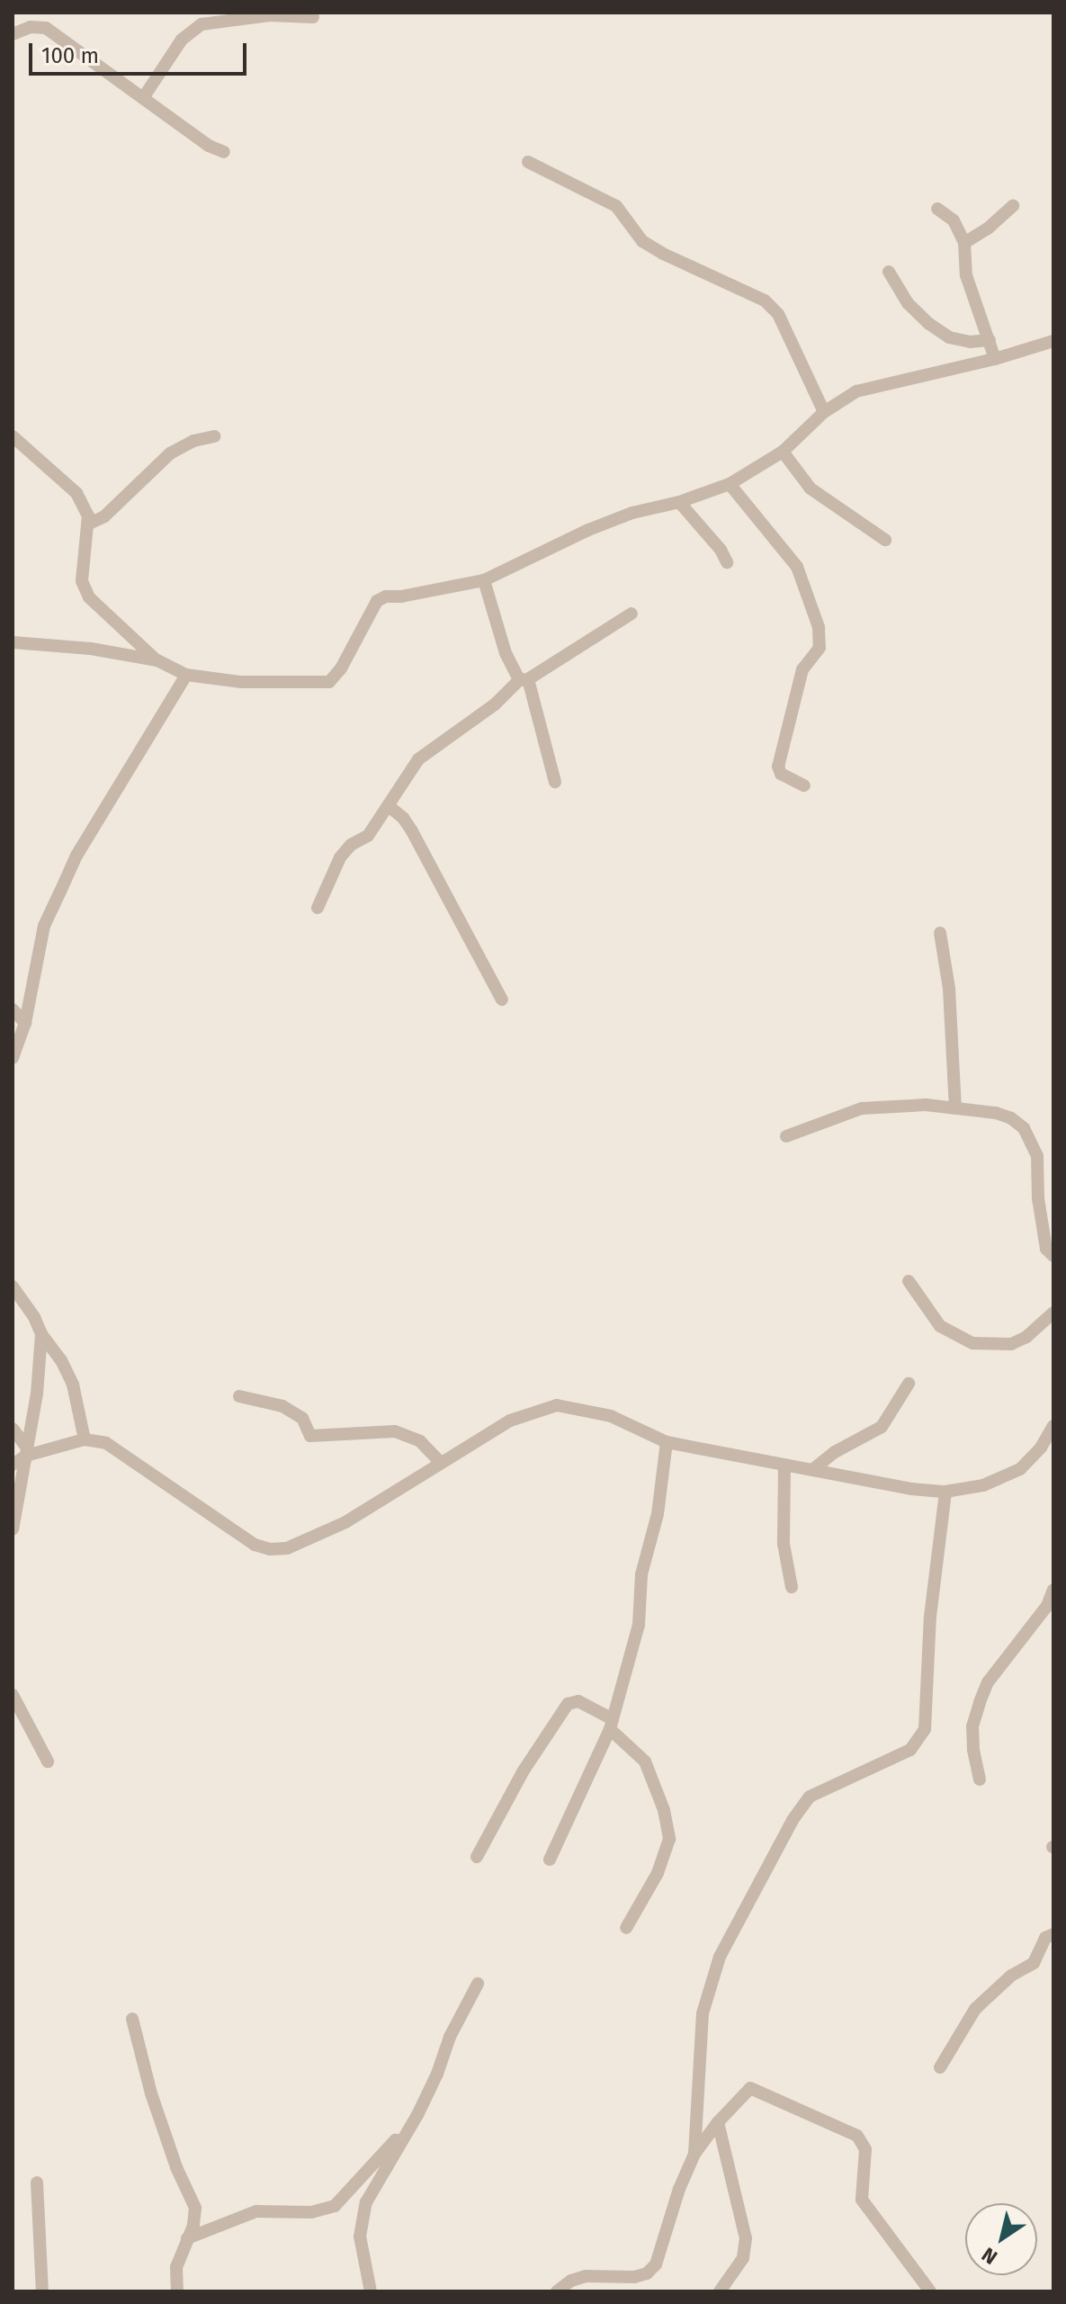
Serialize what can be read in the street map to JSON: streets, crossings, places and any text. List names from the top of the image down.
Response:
{
  "scale_bar": "100 m",
  "north": "bottom left"
}
